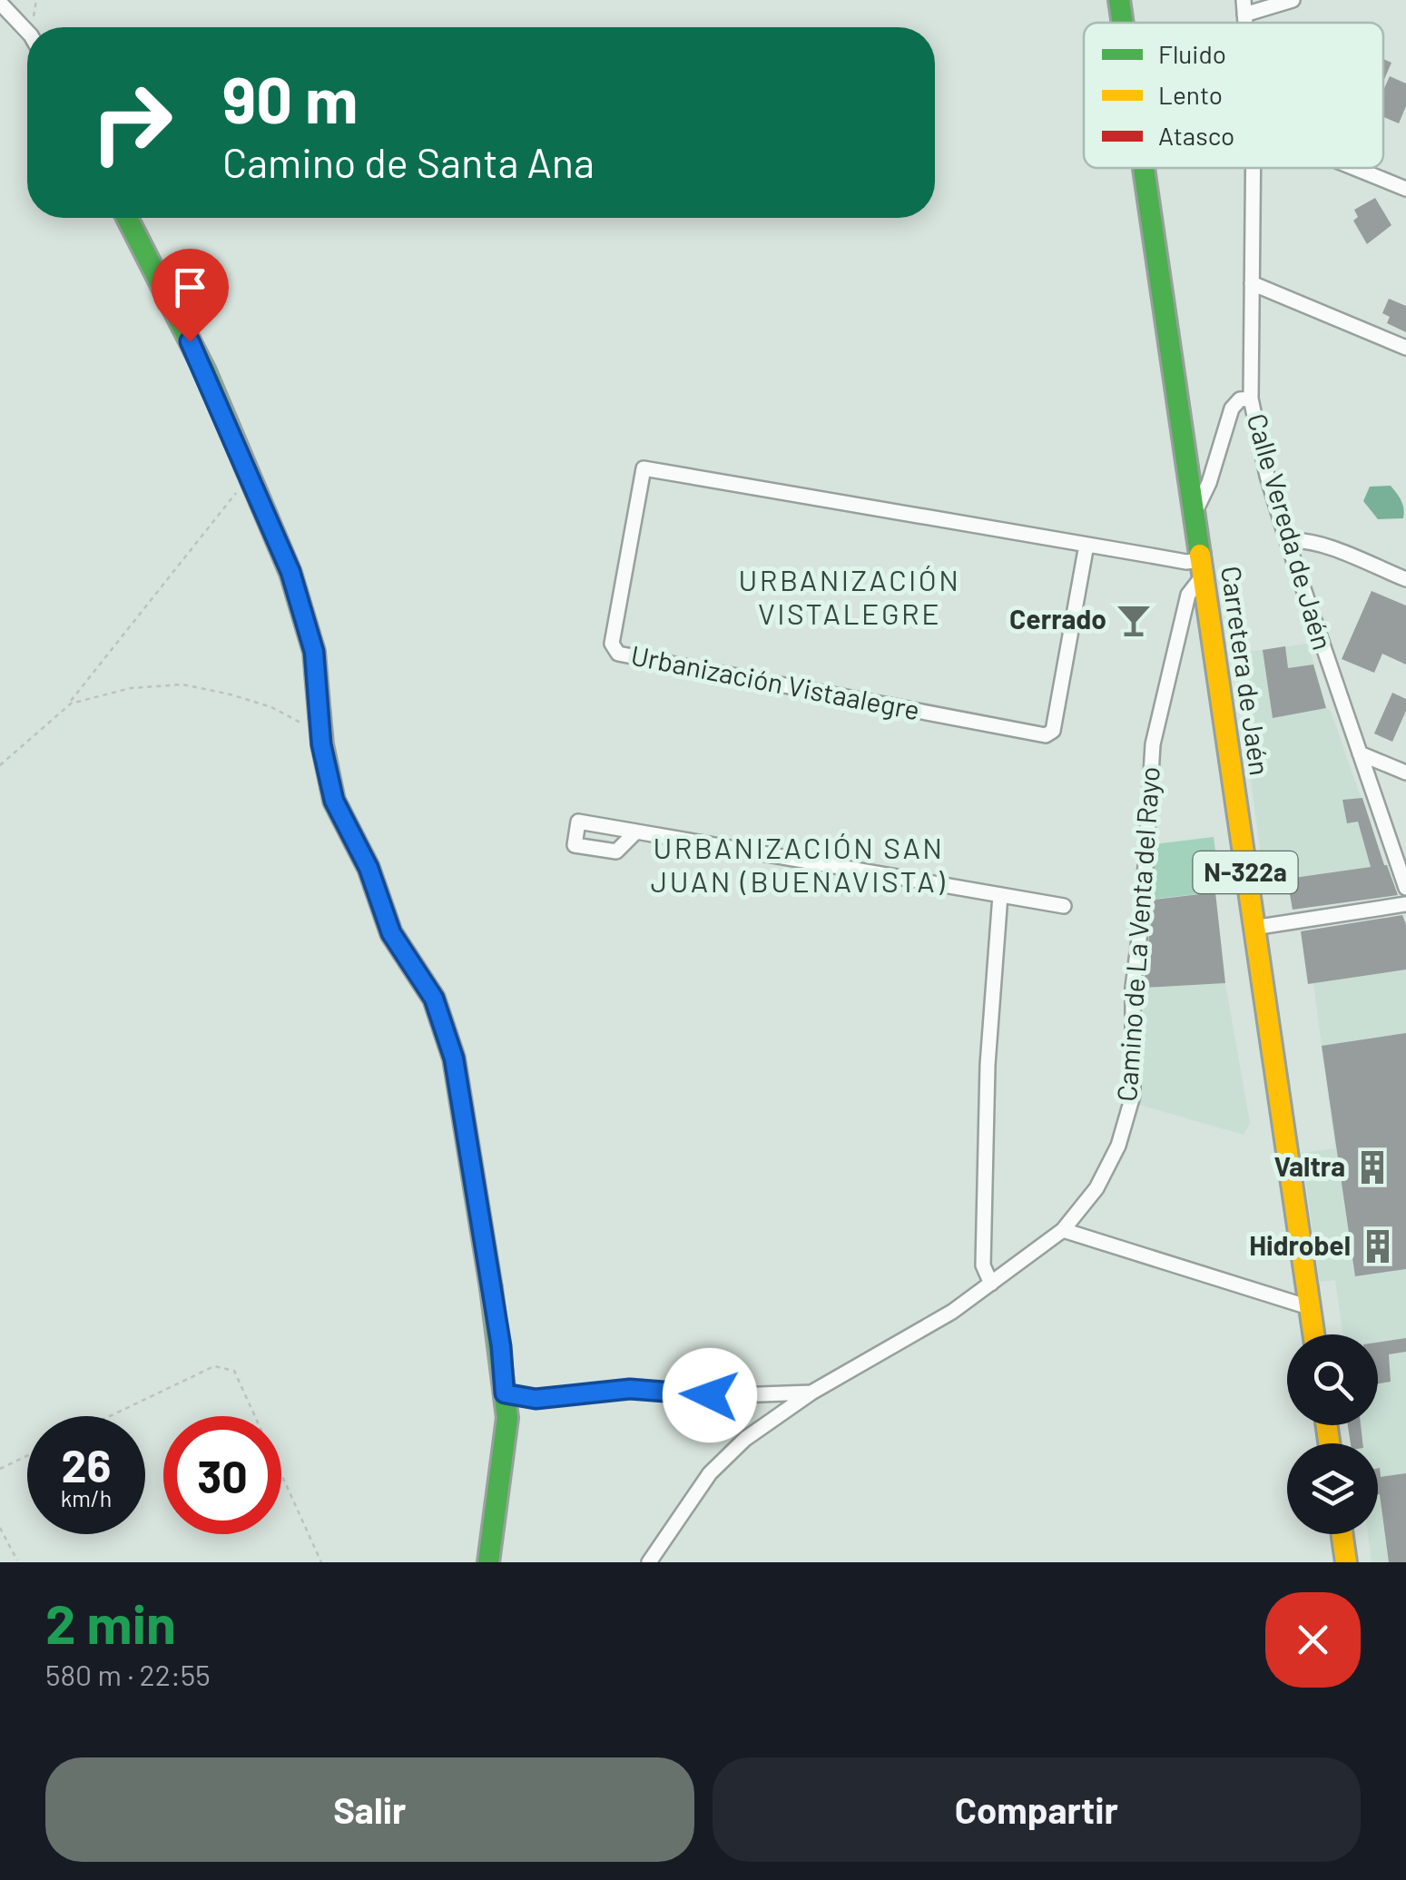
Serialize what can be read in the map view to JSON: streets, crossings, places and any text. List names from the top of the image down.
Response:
{
  "streets": {
    "main road": ["Carretera de Jaén", "N-322a"],
    "street": ["Calle Vereda de Jaén", "Urbanización Vistaalegre", "Camino de La Venta del Rayo"]
  },
  "crossings": [
    ["Carretera de Jaén", "Urbanización Vistaalegre"],
    ["Carretera de Jaén", "Camino de La Venta del Rayo"],
    ["Urbanización Vistaalegre", "Camino de La Venta del Rayo"]
  ],
  "districts": ["URBANIZACIÓN VISTALEGRE", "URBANIZACIÓN SAN JUAN (BUENAVISTA)"],
  "places": {
    "bar": ["Cerrado"],
    "building": ["Valtra", "Hidrobel"]
  },
  "legend": ["Fluido", "Lento", "Atasco"],
  "page": {
    "turn": ["90 m", "Camino de Santa Ana"],
    "speed": "26 km/h",
    "limit": "30",
    "heading": ["2 min", "580 m · 22:55"],
    "buttons": ["Salir", "Compartir"]
  }
}
